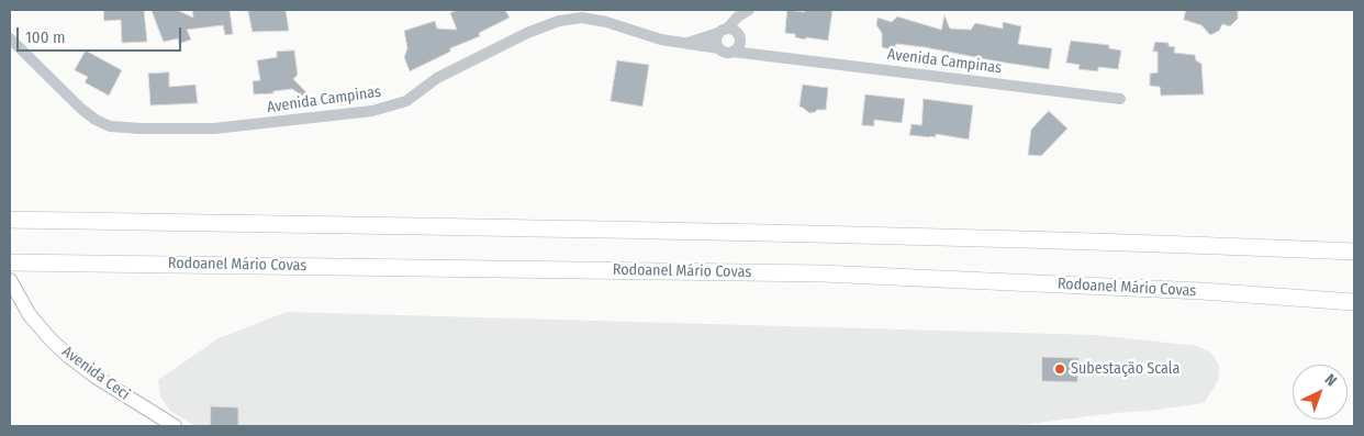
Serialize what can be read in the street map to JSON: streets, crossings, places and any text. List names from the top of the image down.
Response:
{
  "streets": {
    "highway": ["Rodoanel Mário Covas"],
    "main road": ["Avenida Ceci"],
    "street": ["Avenida Campinas"]
  },
  "places": ["Subestação Scala"],
  "scale_bar": "100 m",
  "north": "top right"
}
